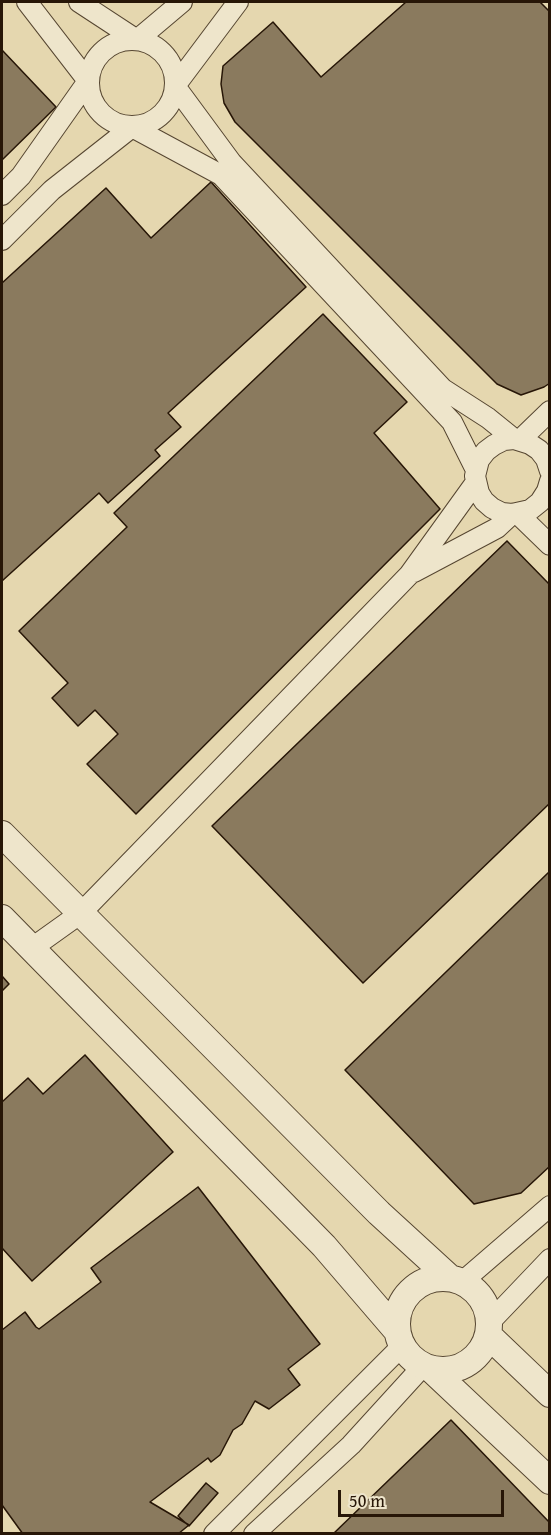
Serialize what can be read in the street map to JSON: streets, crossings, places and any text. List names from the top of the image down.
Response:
{
  "scale_bar": "50 m"
}
